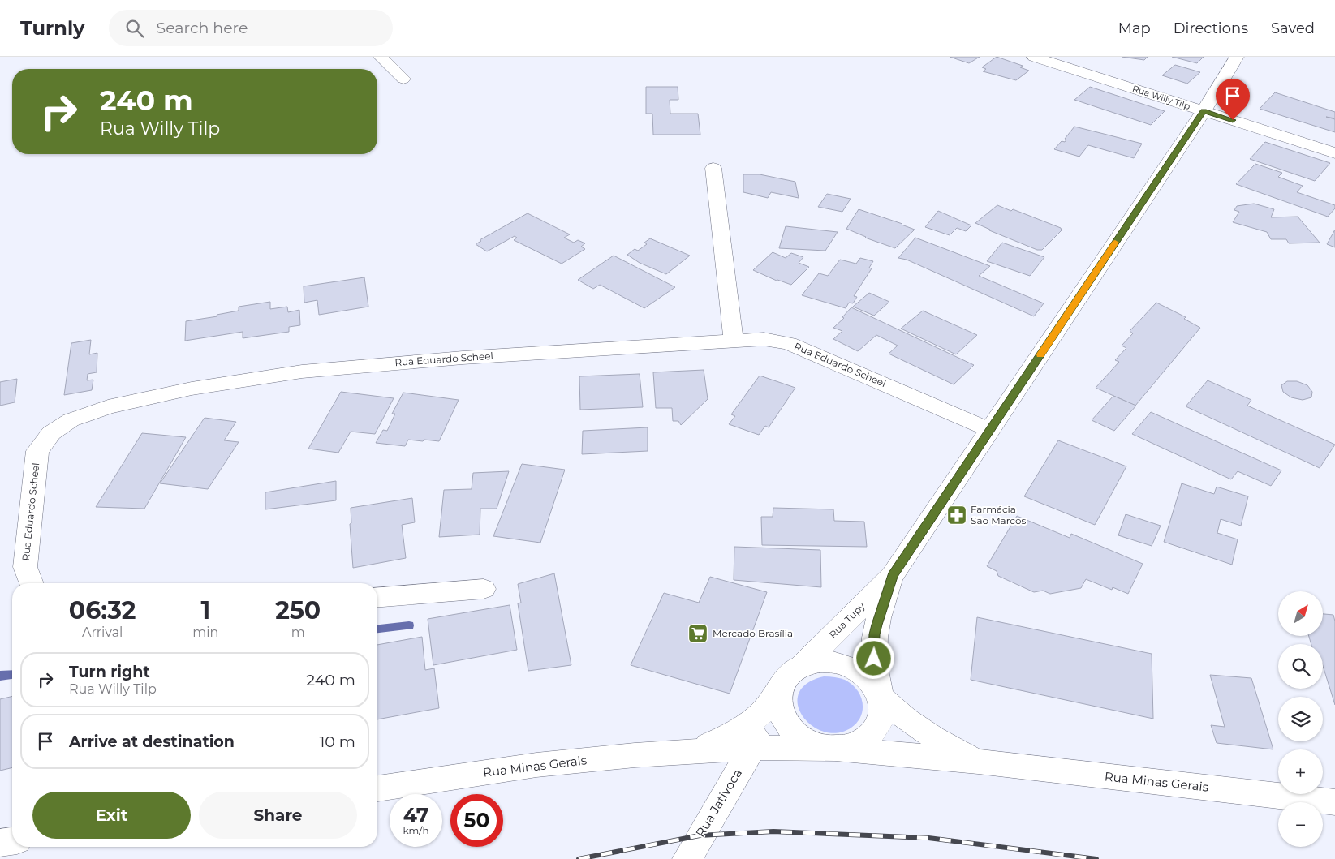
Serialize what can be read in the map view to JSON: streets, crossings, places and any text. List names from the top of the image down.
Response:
{
  "streets": {
    "main road": [
      "Rua Willy Tilp",
      "Rua Eduardo Scheel",
      "Rua Tupy",
      "Rua Minas Gerais",
      "Rua Jativoca"
    ]
  },
  "crossings": [
    ["Rua Willy Tilp", "Rua Tupy"],
    ["Rua Eduardo Scheel", "Rua Tupy"],
    ["Rua Tupy", "Rua Minas Gerais"],
    ["Rua Minas Gerais", "Rua Jativoca"]
  ],
  "places": {
    "pharmacy": ["Farmácia São Marcos"],
    "supermarket": ["Mercado Brasília"]
  },
  "north": "top right",
  "page": {
    "header": "Turnly",
    "search": "Search here",
    "nav": ["Map", "Directions", "Saved"],
    "turn": ["240 m", "Rua Willy Tilp"],
    "eta": [
      "06:32",
      "Arrival",
      "1",
      "min",
      "250",
      "m"
    ],
    "map_buttons": ["+", "−"],
    "list": [
      {
        "name": "Turn right",
        "note": "Rua Willy Tilp",
        "value": "240 m"
      },
      {
        "name": "Arrive at destination",
        "value": "10 m"
      }
    ],
    "buttons": ["Exit", "Share"],
    "speed": "47 km/h",
    "limit": "50"
  }
}
